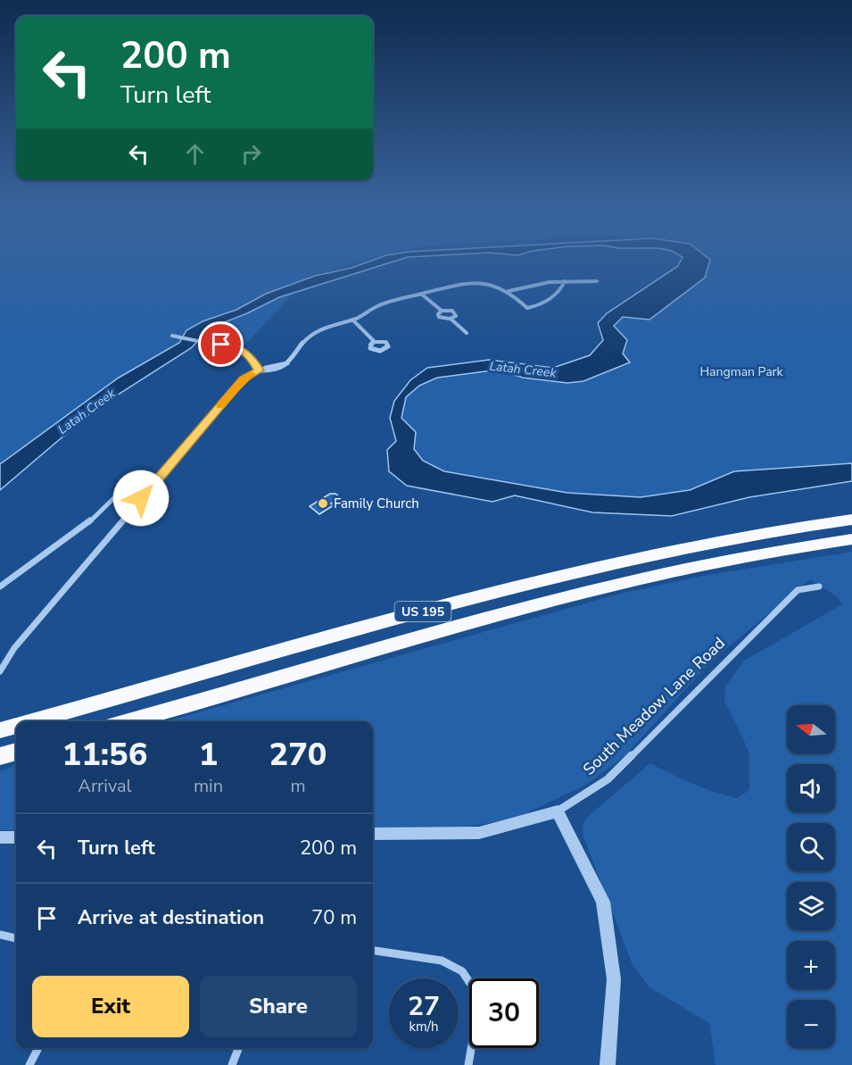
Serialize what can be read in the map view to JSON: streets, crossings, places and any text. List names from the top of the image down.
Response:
{
  "streets": {
    "highway": ["US 195"],
    "street": ["South Meadow Lane Road"]
  },
  "water": ["Latah Creek"],
  "parks": ["Hangman Park"],
  "places": ["Family Church"],
  "north": "left",
  "page": {
    "turn": ["200 m", "Turn left"],
    "map_buttons": ["+", "−"],
    "eta": [
      "11:56",
      "Arrival",
      "1",
      "min",
      "270",
      "m"
    ],
    "list": [
      {
        "name": "Turn left",
        "value": "200 m"
      },
      {
        "name": "Arrive at destination",
        "value": "70 m"
      }
    ],
    "buttons": ["Exit", "Share"],
    "speed": "27 km/h",
    "limit": "30"
  }
}
